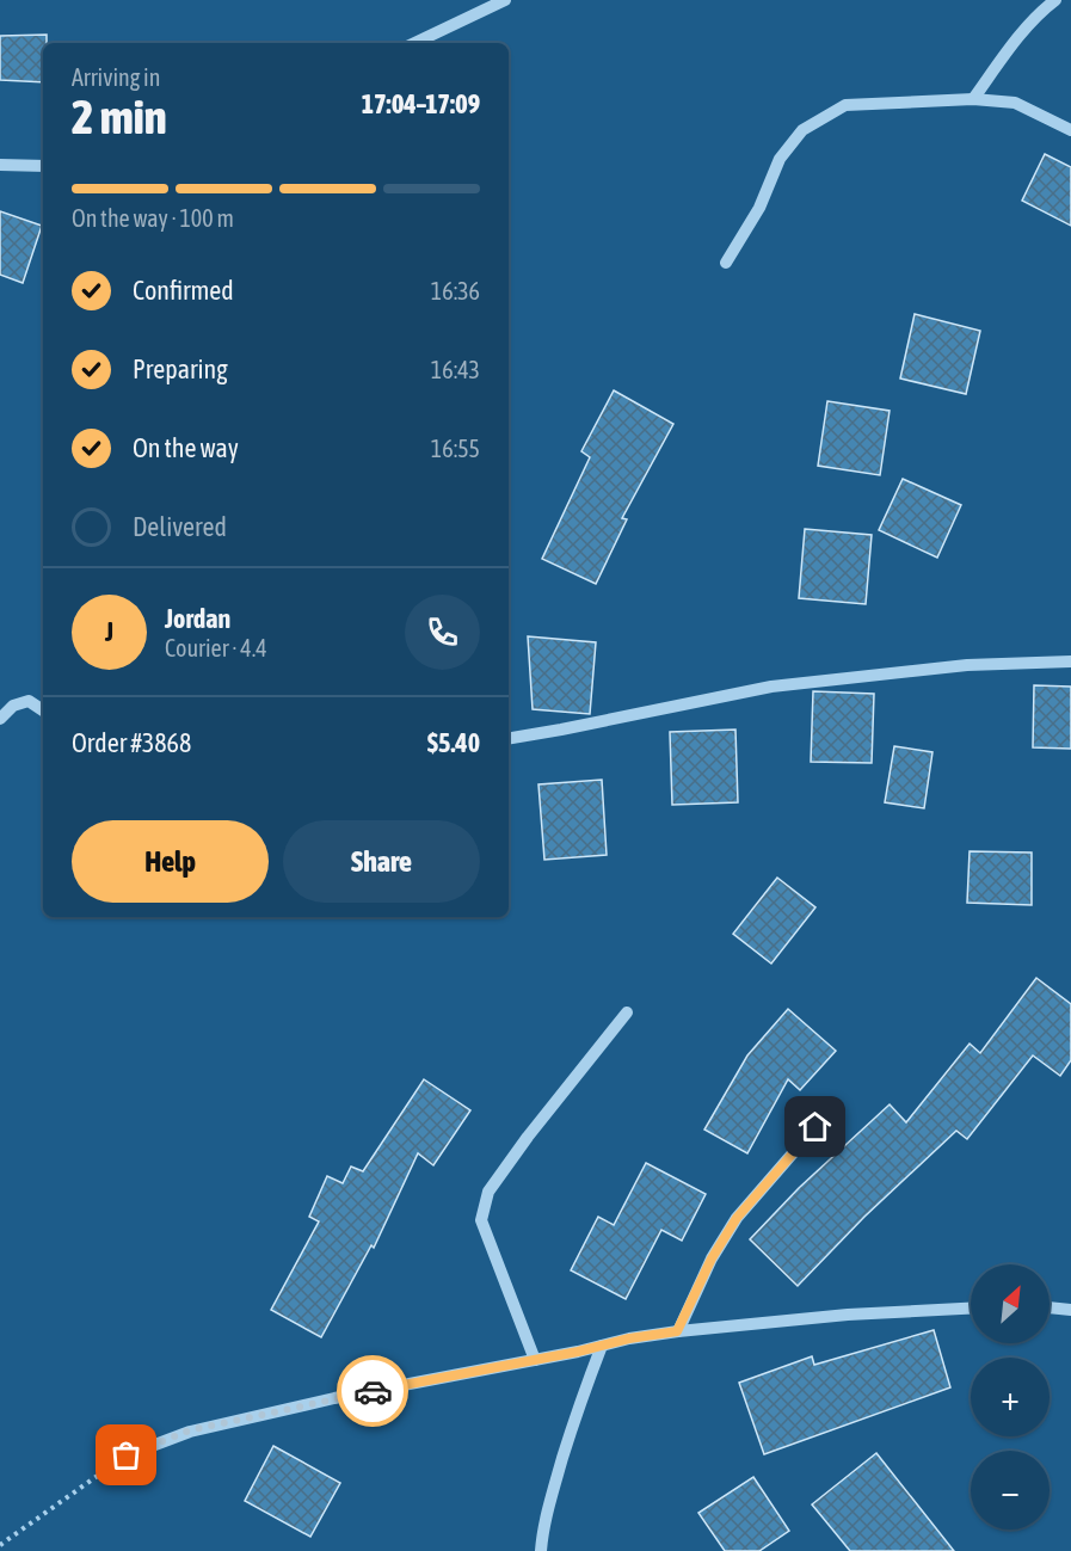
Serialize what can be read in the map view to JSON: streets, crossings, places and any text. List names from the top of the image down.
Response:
{
  "north": "top right",
  "page": {
    "heading": ["2 min", "Arriving in", "17:04–17:09"],
    "panel": [
      "Jordan",
      "Courier · 4.4",
      "Order #3868",
      "$5.40"
    ],
    "bar": "On the way · 100 m",
    "list": [
      ["Confirmed", "16:36"],
      ["Preparing", "16:43"],
      ["On the way", "16:55"],
      "Delivered"
    ],
    "round": "J",
    "buttons": ["Help", "Share"],
    "map_buttons": ["+", "−"]
  }
}
